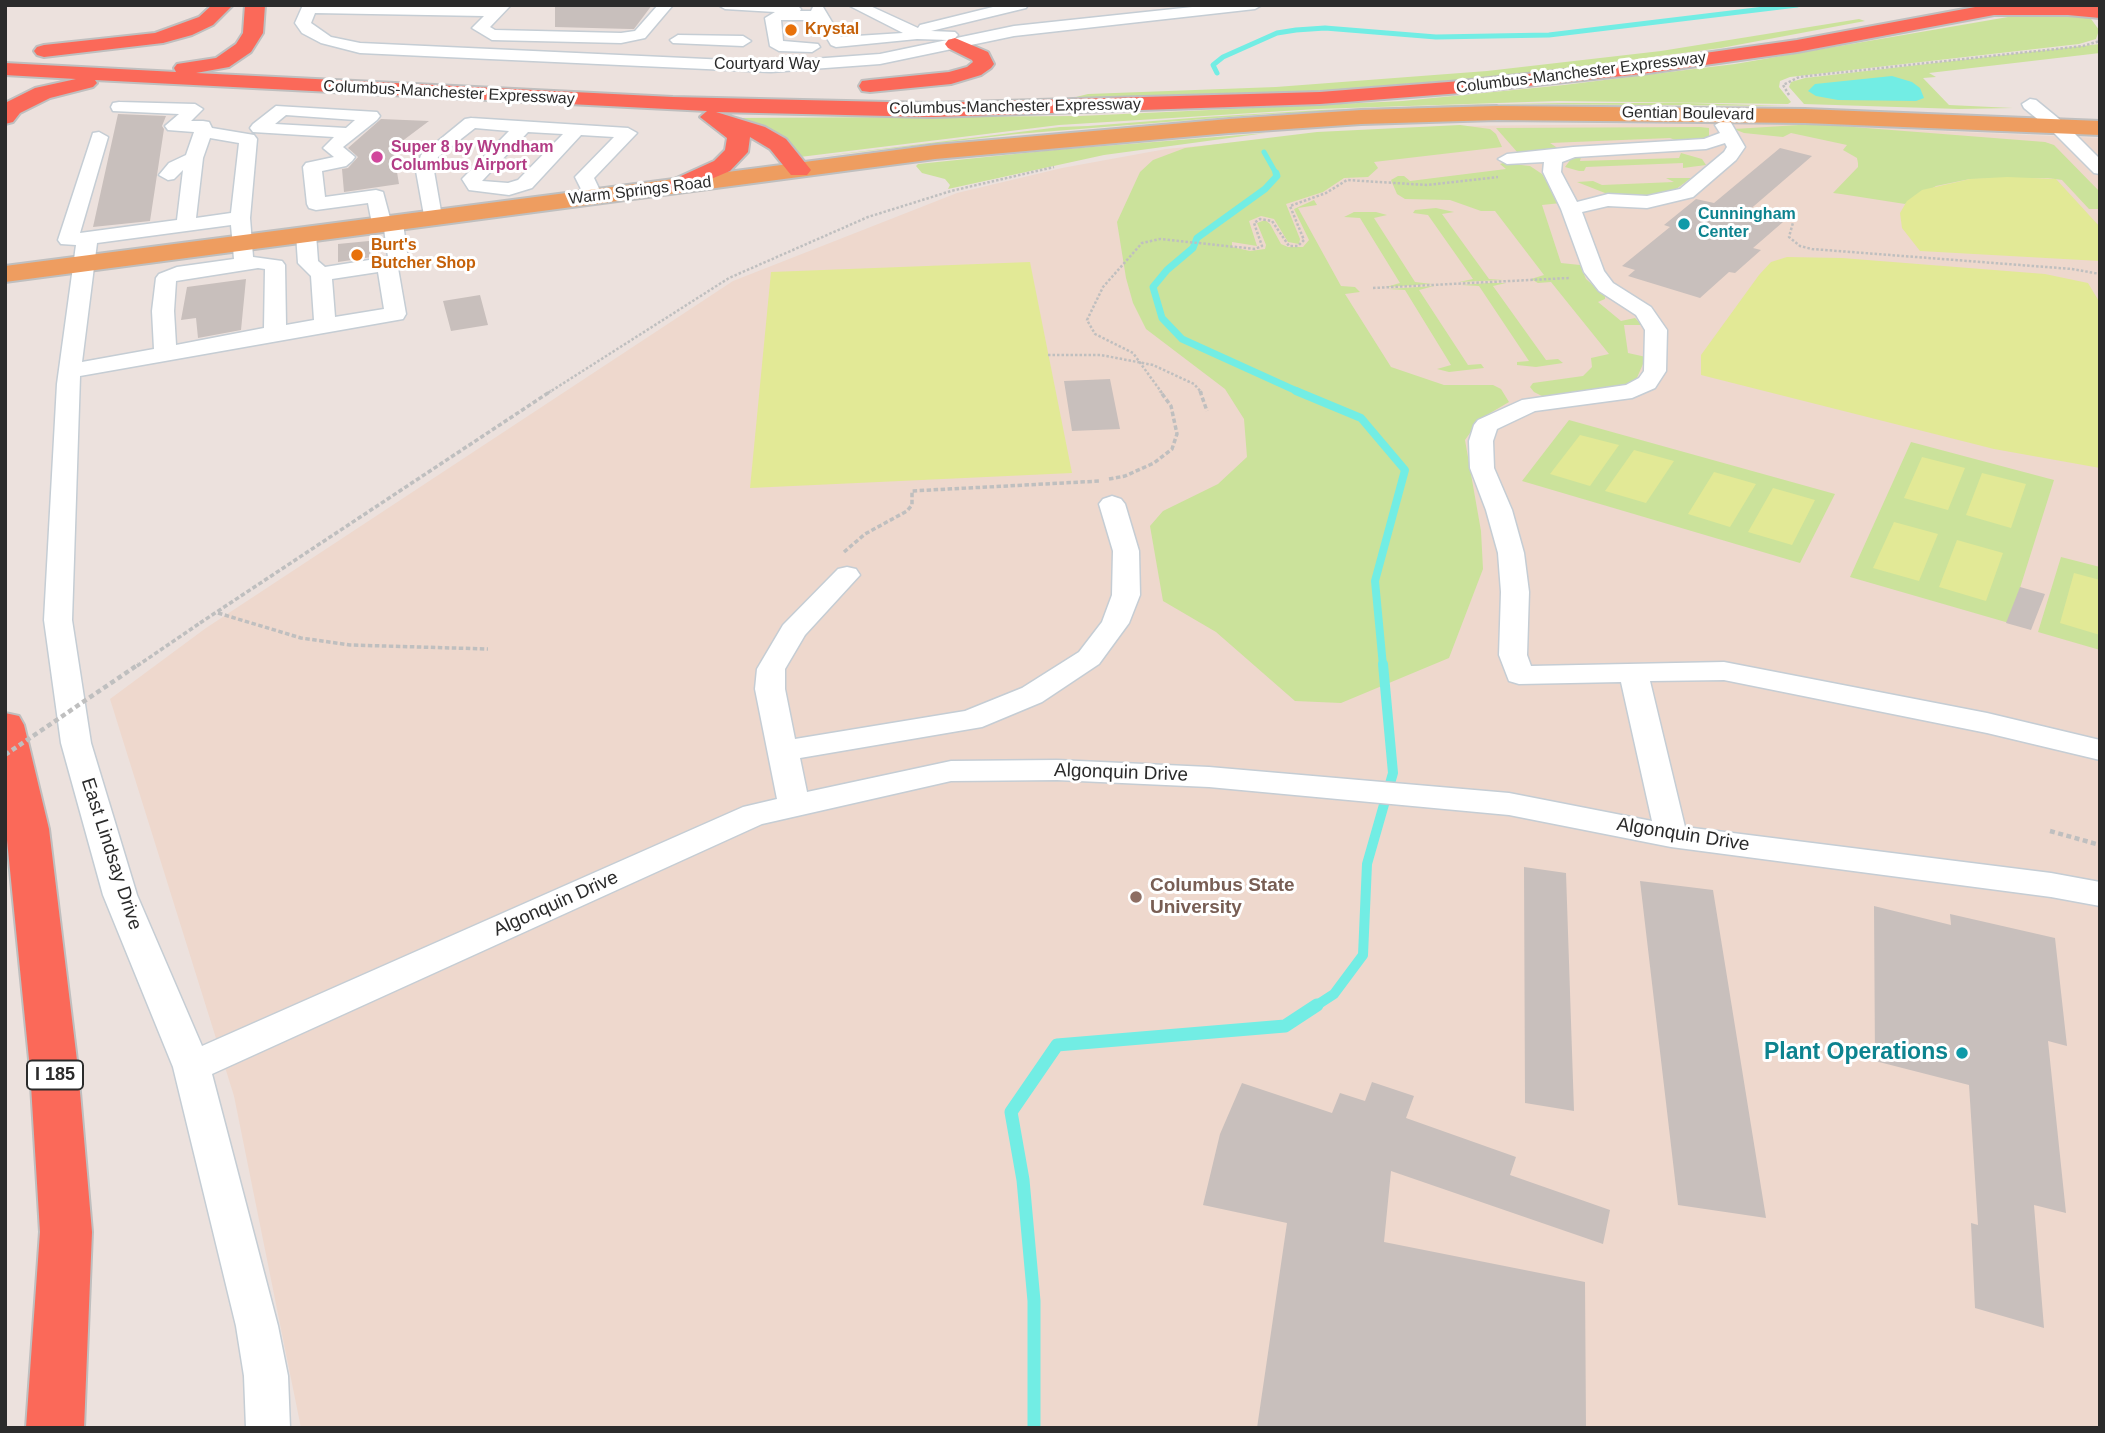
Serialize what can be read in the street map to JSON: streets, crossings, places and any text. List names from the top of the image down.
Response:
{
  "streets": {
    "highway": ["Columbus-Manchester Expressway", "I 185"],
    "main road": ["Gentian Boulevard", "Warm Springs Road"],
    "street": ["Courtyard Way", "Algonquin Drive", "East Lindsay Drive"]
  },
  "crossings": [
    ["Gentian Boulevard", "Warm Springs Road"],
    ["Warm Springs Road", "East Lindsay Drive"],
    ["Algonquin Drive", "East Lindsay Drive"]
  ],
  "places": [
    "Krystal",
    "Super 8 by Wyndham Columbus Airport",
    "Cunningham Center",
    "Burt's Butcher Shop",
    "Columbus State University",
    "Plant Operations"
  ]
}
